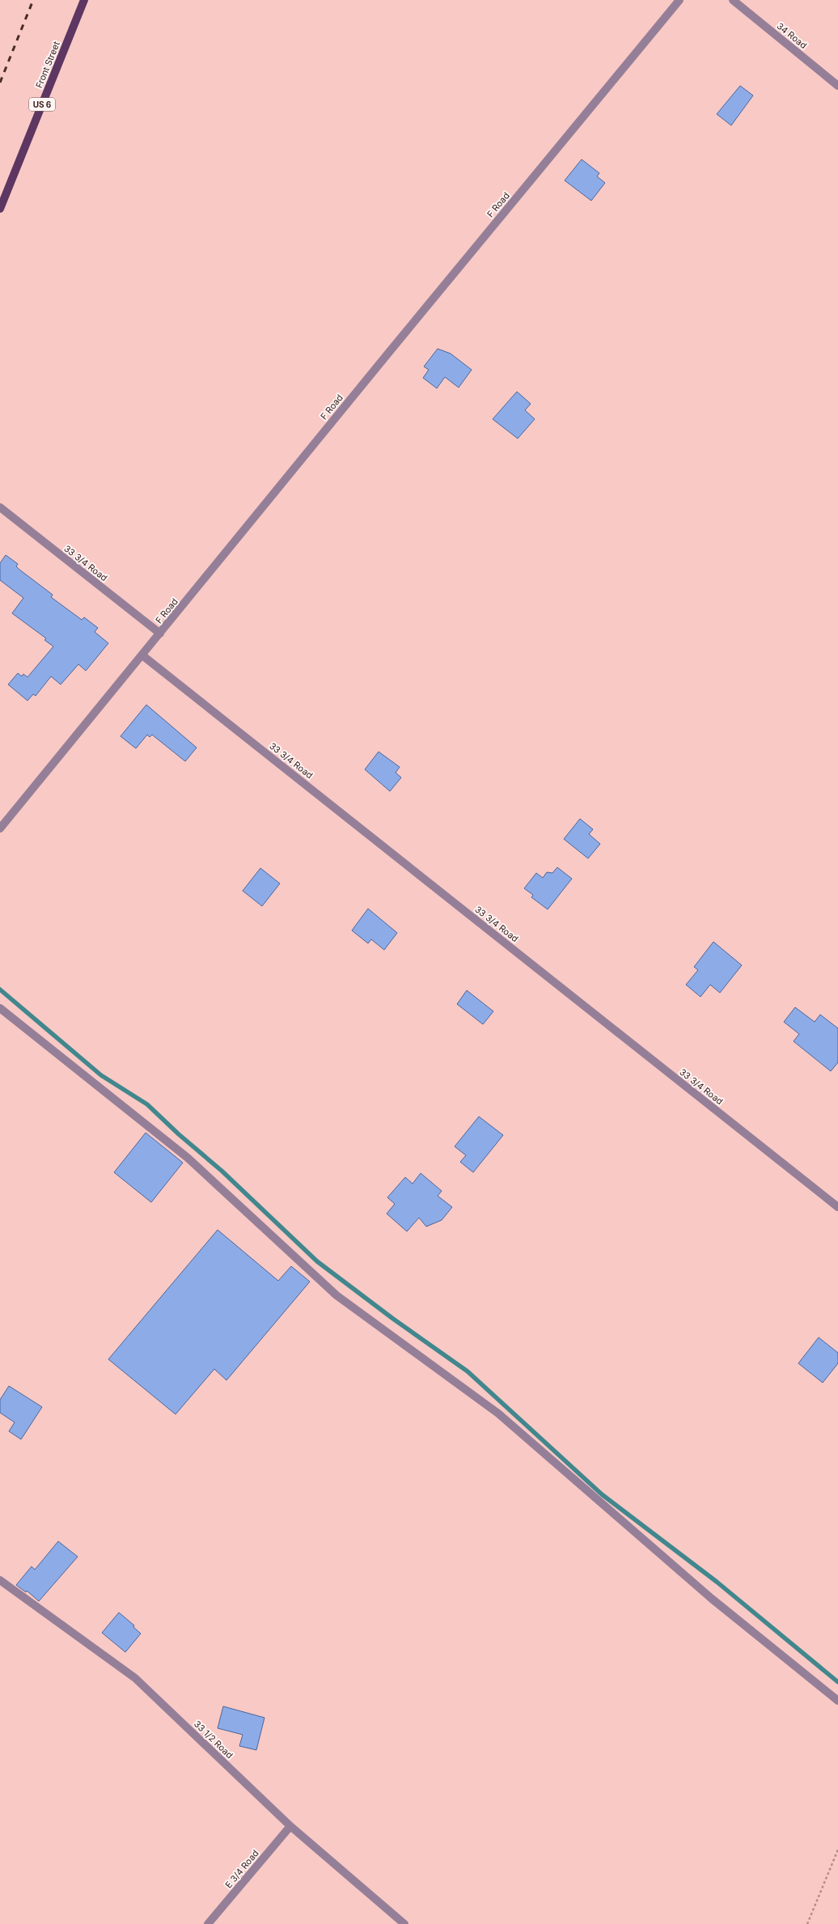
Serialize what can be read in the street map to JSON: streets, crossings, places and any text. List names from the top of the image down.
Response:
{
  "streets": {
    "main road": ["Front Street", "US 6"],
    "street": [
      "34 Road",
      "F Road",
      "33 3/4 Road",
      "33 1/2 Road",
      "E 3/4 Road"
    ]
  },
  "crossings": [
    ["F Road", "33 3/4 Road"],
    ["33 1/2 Road", "E 3/4 Road"]
  ]
}
